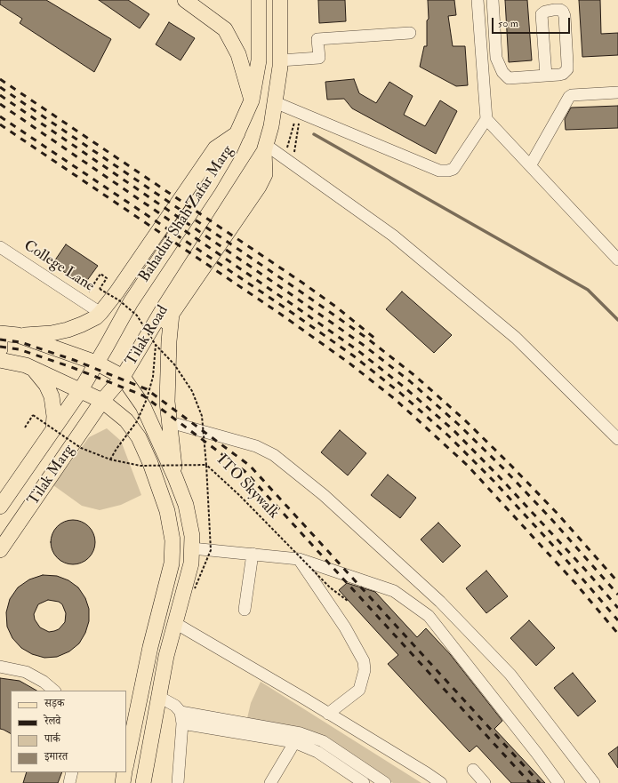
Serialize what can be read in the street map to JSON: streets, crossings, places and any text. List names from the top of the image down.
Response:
{
  "streets": {
    "main road": ["Bahadur Shah Zafar Marg", "Tilak Road", "Tilak Marg"],
    "street": ["College Lane"],
    "path": ["ITO Skywalk"]
  },
  "crossings": [
    ["Bahadur Shah Zafar Marg", "Tilak Road"],
    ["College Lane", "ITO Skywalk"],
    ["Tilak Road", "Tilak Marg"]
  ],
  "legend": [
    "सड़क",
    "रेलवे",
    "पार्क",
    "इमारत"
  ],
  "scale_bar": "50 m"
}
